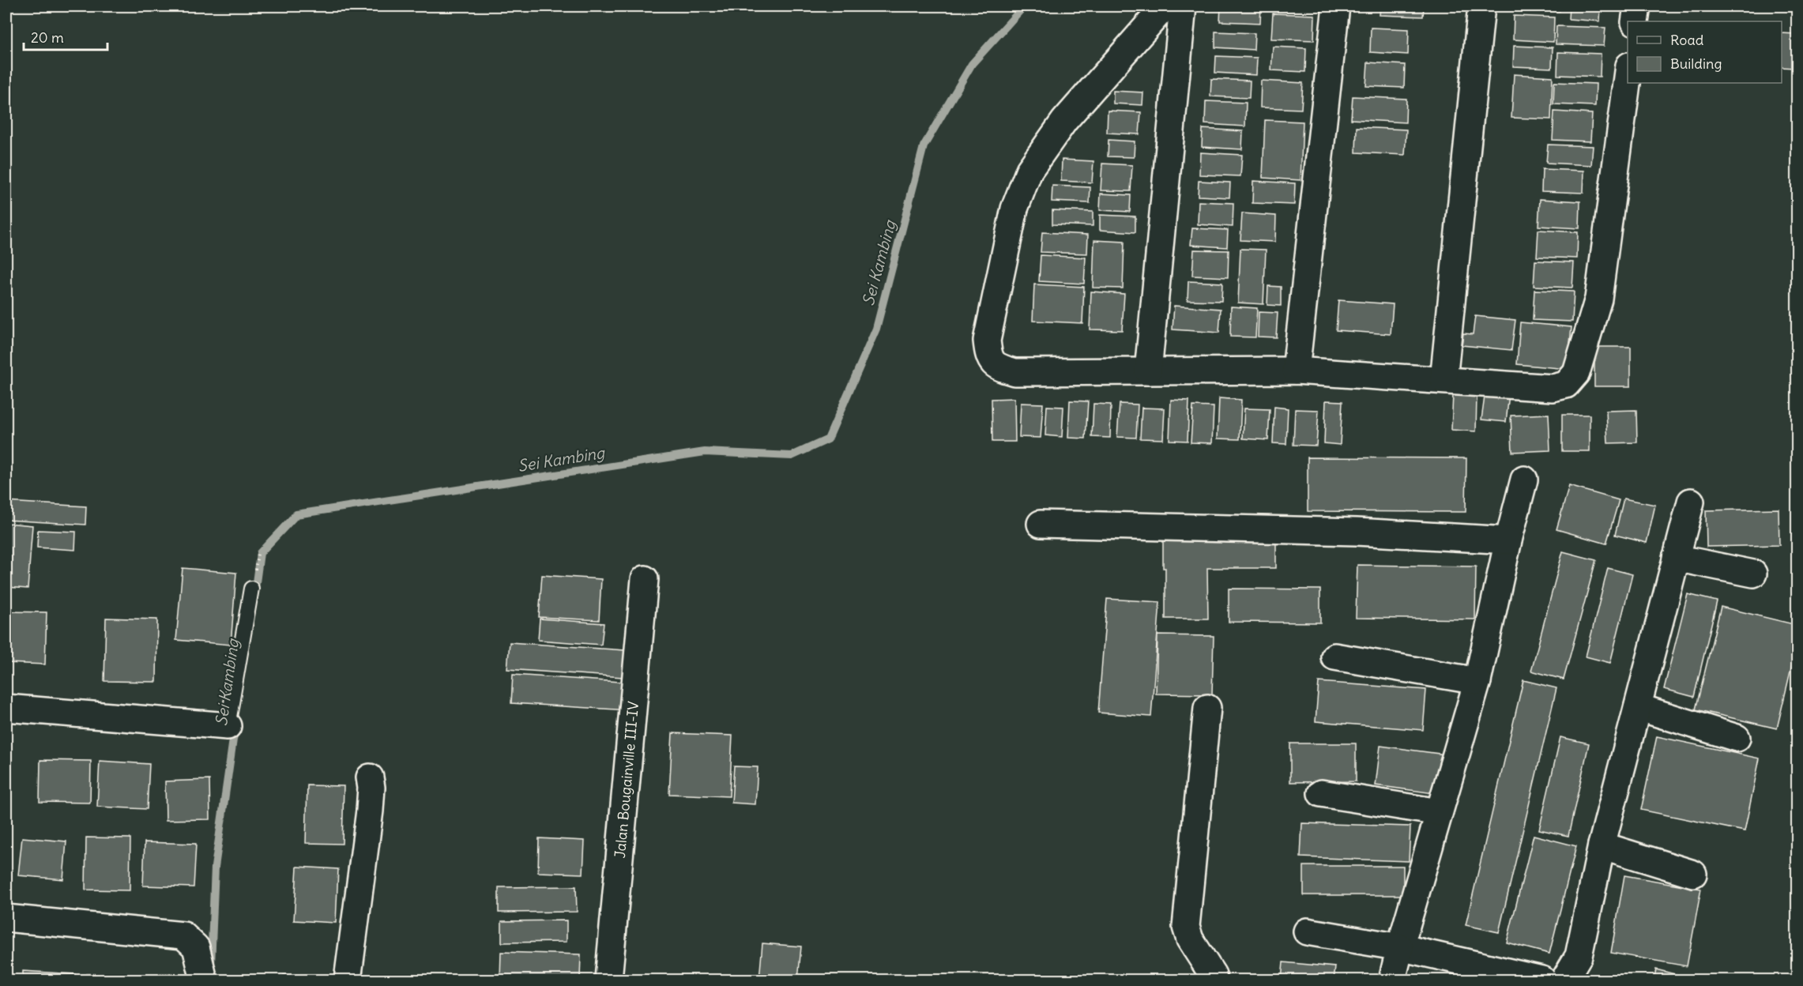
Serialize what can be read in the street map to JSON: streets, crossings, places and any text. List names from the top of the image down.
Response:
{
  "streets": {
    "street": ["Jalan Bougainville III-IV"]
  },
  "water": ["Sei Kambing"],
  "legend": ["Road", "Building"],
  "scale_bar": "20 m"
}
